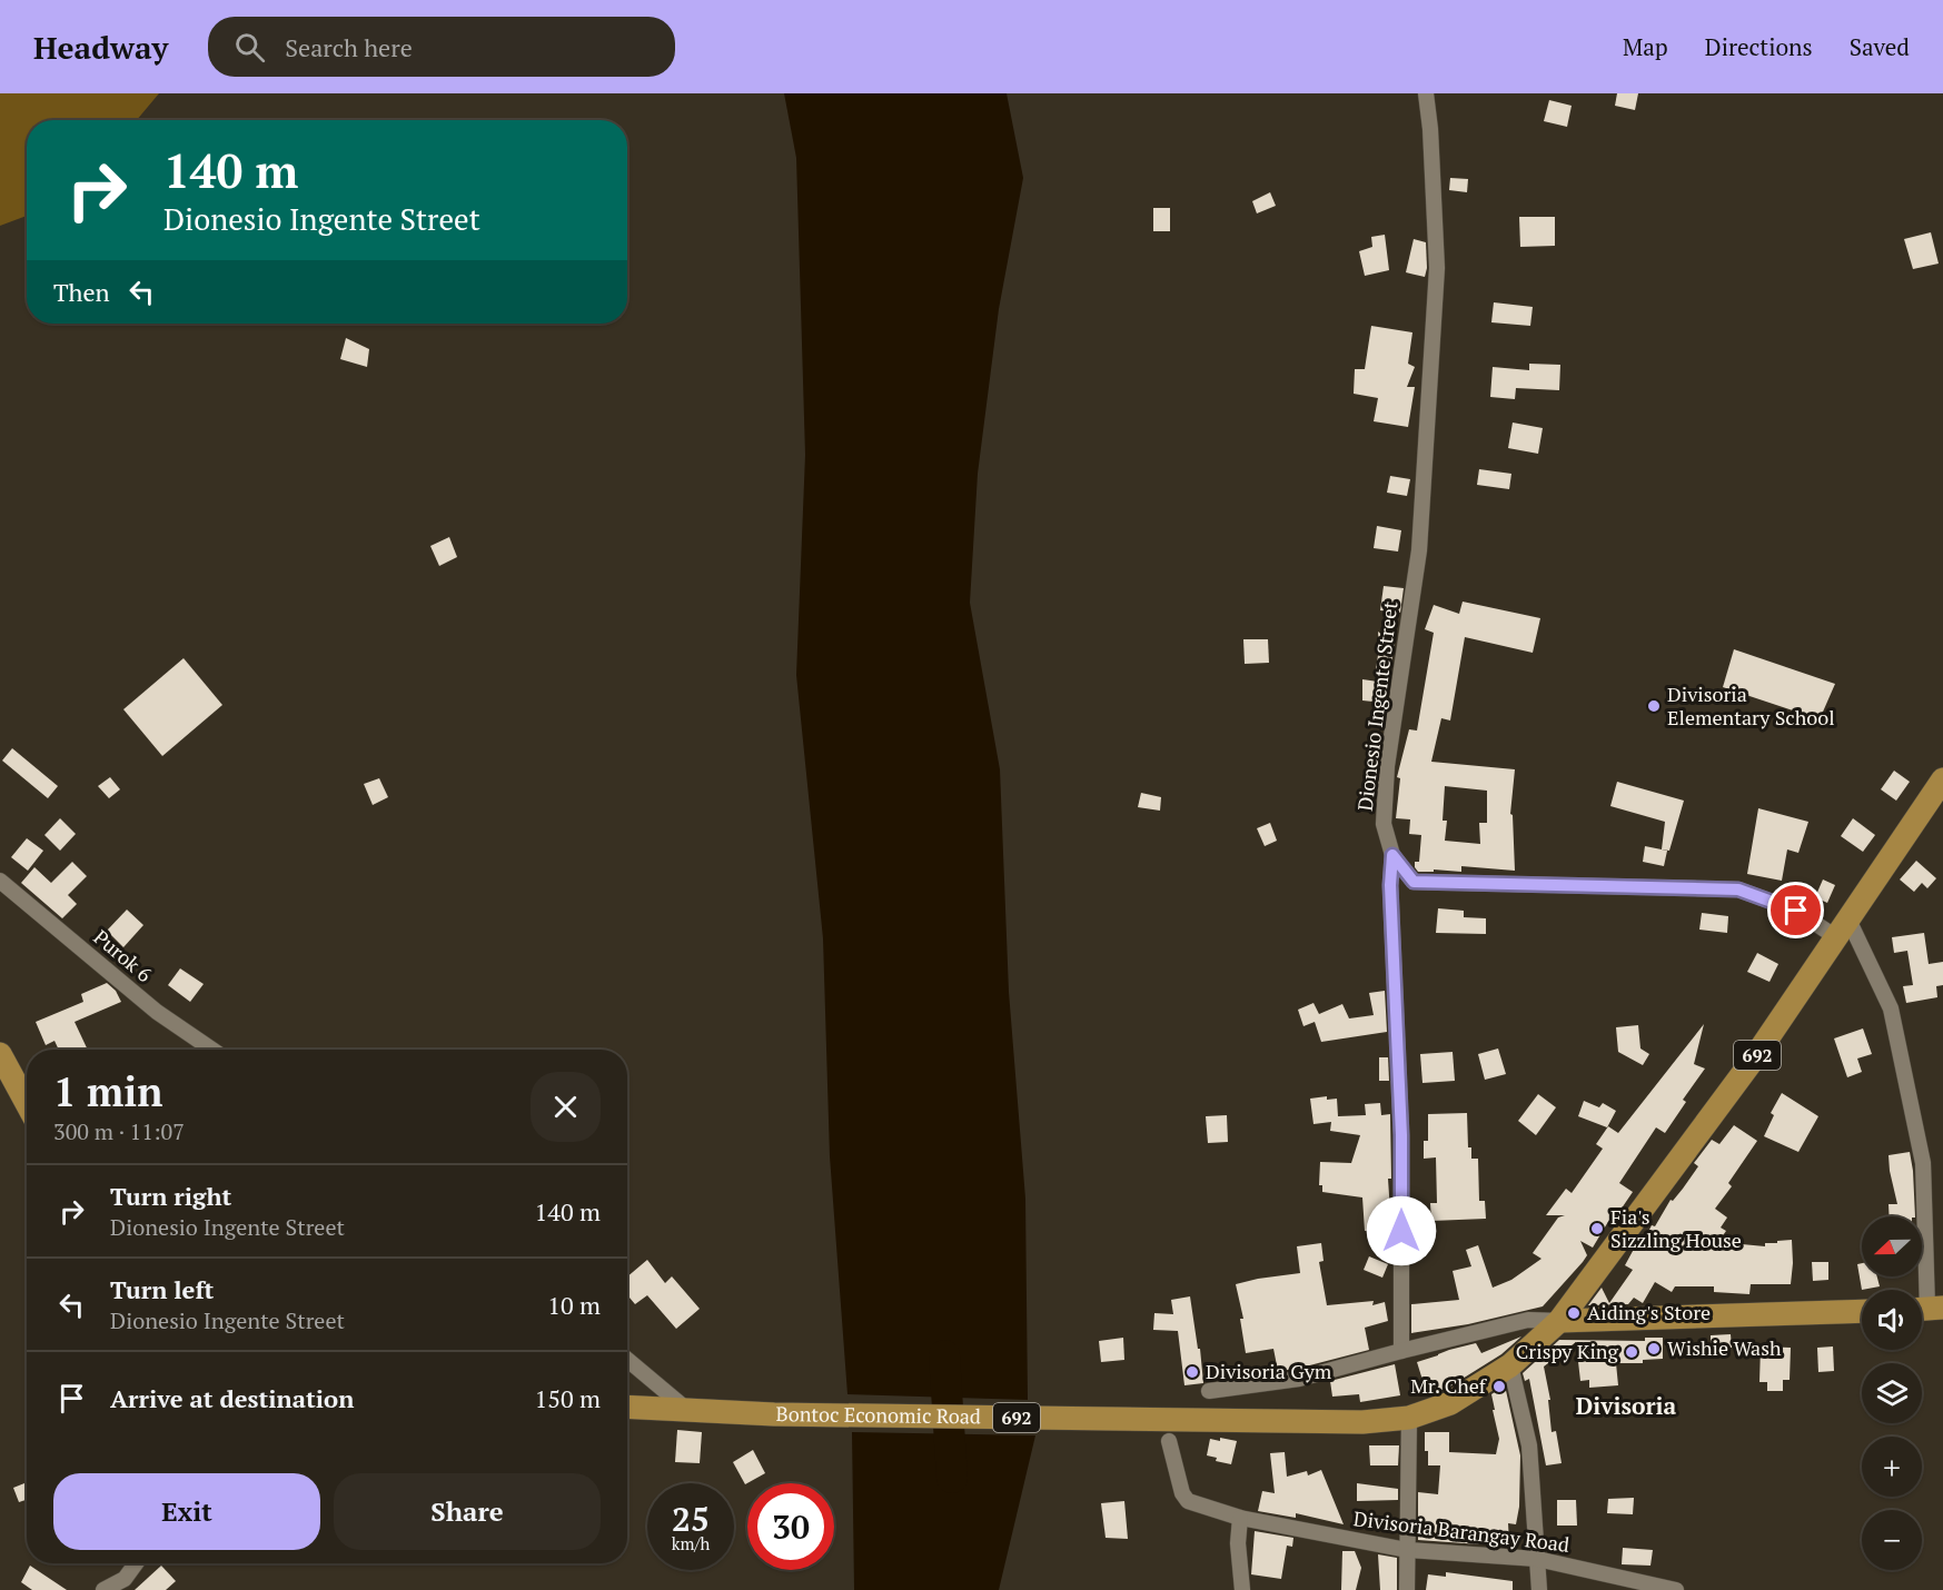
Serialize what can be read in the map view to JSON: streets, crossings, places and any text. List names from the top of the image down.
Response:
{
  "streets": {
    "main road": ["692", "Bontoc Economic Road"],
    "street": ["Dionesio Ingente Street", "Purok 6", "Divisoria Barangay Road"]
  },
  "crossings": [
    ["Dionesio Ingente Street", "692"],
    ["692", "Bontoc Economic Road"]
  ],
  "districts": ["Divisoria"],
  "places": [
    "Divisoria Elementary School",
    "Fia's Sizzling House",
    "Aiding's Store",
    "Wishie Wash",
    "Crispy King",
    "Divisoria Gym",
    "Mr. Chef"
  ],
  "north": "left",
  "page": {
    "header": "Headway",
    "search": "Search here",
    "nav": ["Map", "Directions", "Saved"],
    "turn": ["140 m", "Dionesio Ingente Street"],
    "then": "Then",
    "heading": ["1 min", "300 m · 11:07"],
    "list": [
      {
        "name": "Turn right",
        "note": "Dionesio Ingente Street",
        "value": "140 m"
      },
      {
        "name": "Turn left",
        "note": "Dionesio Ingente Street",
        "value": "10 m"
      },
      {
        "name": "Arrive at destination",
        "value": "150 m"
      }
    ],
    "map_buttons": ["+", "−"],
    "buttons": ["Exit", "Share"],
    "speed": "25 km/h",
    "limit": "30"
  }
}
